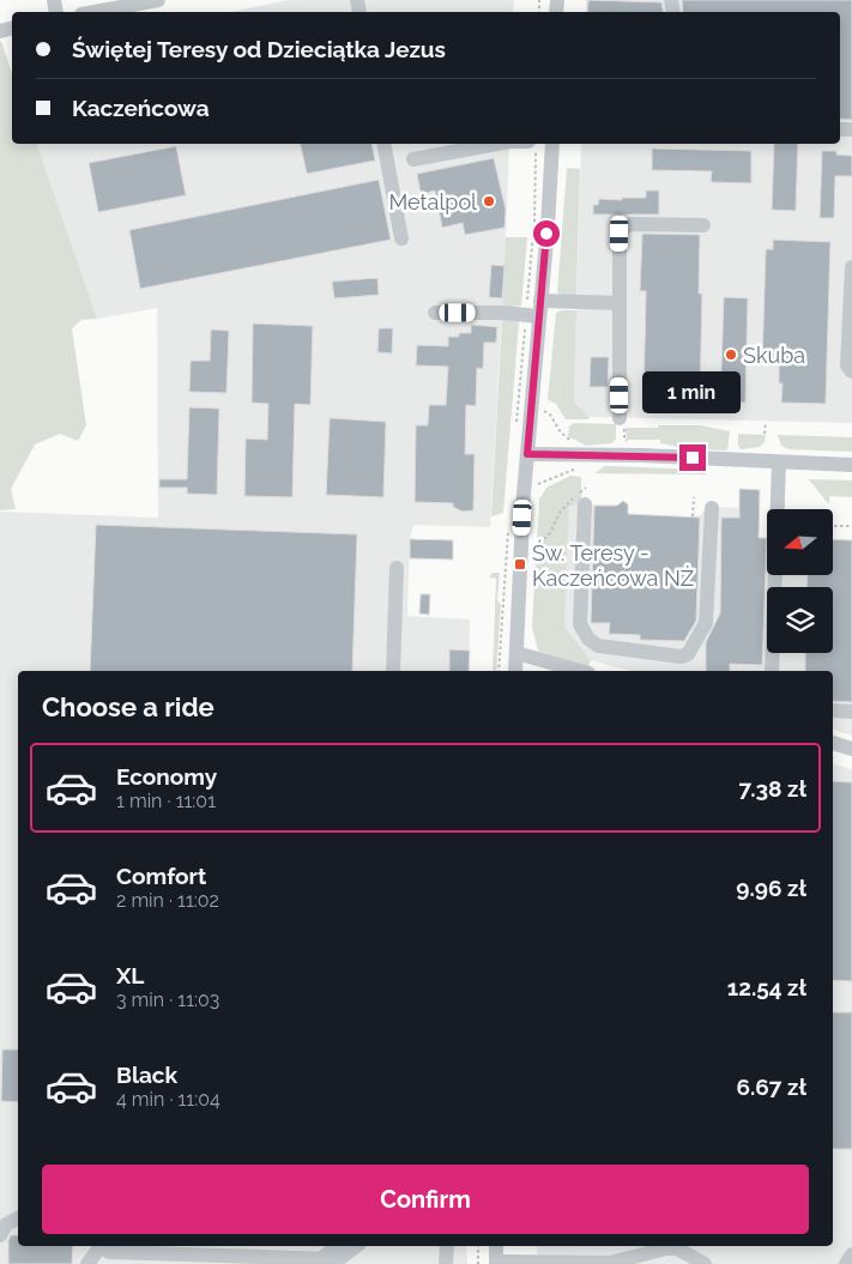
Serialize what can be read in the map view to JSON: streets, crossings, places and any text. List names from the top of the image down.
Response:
{
  "places": {
    "other": ["Metalpol", "Skuba"],
    "transit": ["Św. Teresy - Kaczeńcowa NŻ"]
  },
  "north": "left",
  "page": {
    "banner": ["Świętej Teresy od Dzieciątka Jezus", "Kaczeńcowa"],
    "bubble": "1 min",
    "heading": "Choose a ride",
    "list": [
      {
        "name": "Economy",
        "note": "1 min · 11:01",
        "value": "7.38 zł"
      },
      {
        "name": "Comfort",
        "note": "2 min · 11:02",
        "value": "9.96 zł"
      },
      {
        "name": "XL",
        "note": "3 min · 11:03",
        "value": "12.54 zł"
      },
      {
        "name": "Black",
        "note": "4 min · 11:04",
        "value": "6.67 zł"
      }
    ],
    "buttons": "Confirm"
  }
}
